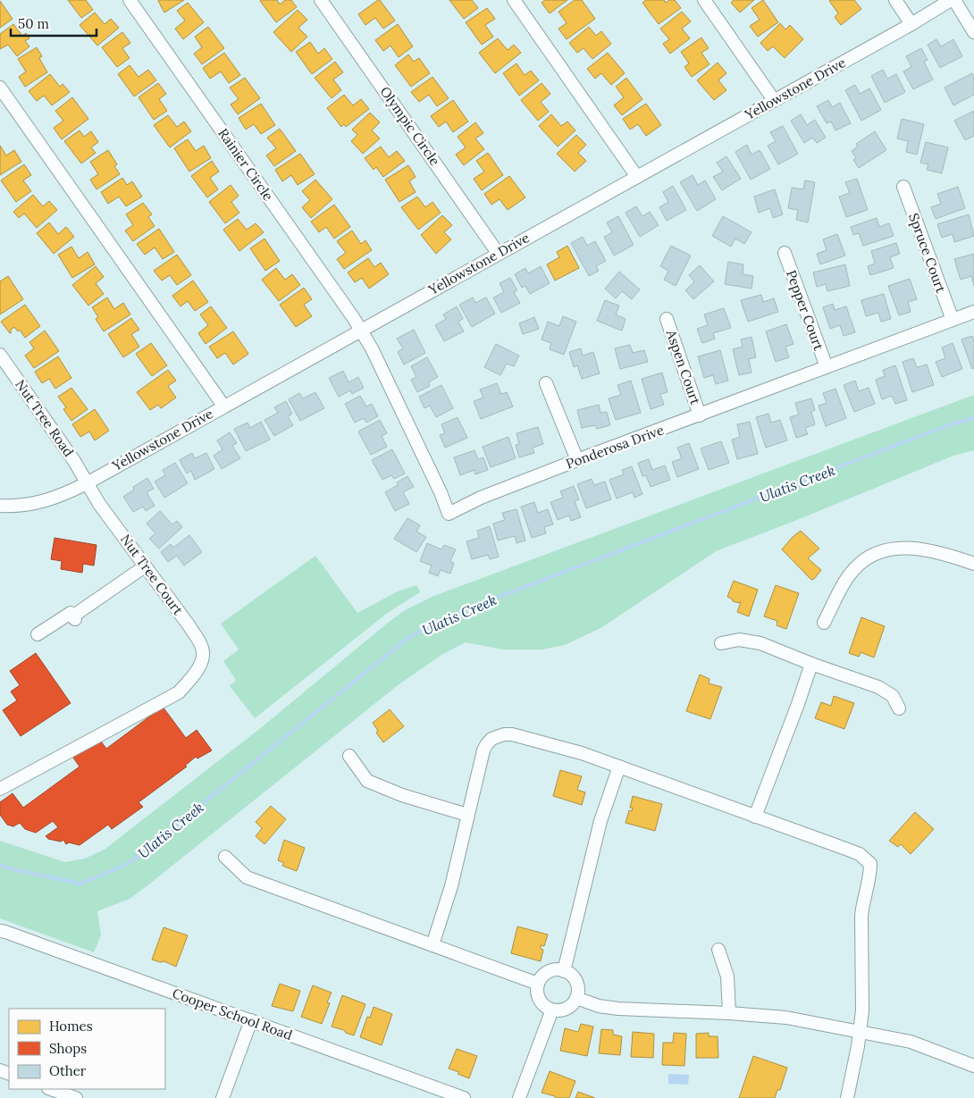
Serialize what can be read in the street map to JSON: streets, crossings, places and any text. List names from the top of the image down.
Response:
{
  "streets": {
    "street": [
      "Yellowstone Drive",
      "Olympic Circle",
      "Rainier Circle",
      "Spruce Court",
      "Pepper Court",
      "Aspen Court",
      "Nut Tree Road",
      "Ponderosa Drive",
      "Nut Tree Court",
      "Cooper School Road"
    ]
  },
  "crossings": [
    ["Yellowstone Drive", "Olympic Circle"],
    ["Yellowstone Drive", "Rainier Circle"],
    ["Yellowstone Drive", "Nut Tree Road"],
    ["Yellowstone Drive", "Ponderosa Drive"],
    ["Yellowstone Drive", "Nut Tree Court"],
    ["Rainier Circle", "Ponderosa Drive"],
    ["Spruce Court", "Ponderosa Drive"],
    ["Pepper Court", "Ponderosa Drive"],
    ["Aspen Court", "Ponderosa Drive"],
    ["Nut Tree Road", "Nut Tree Court"]
  ],
  "water": ["Ulatis Creek"],
  "legend": ["Homes", "Shops", "Other"],
  "scale_bar": "50 m"
}
